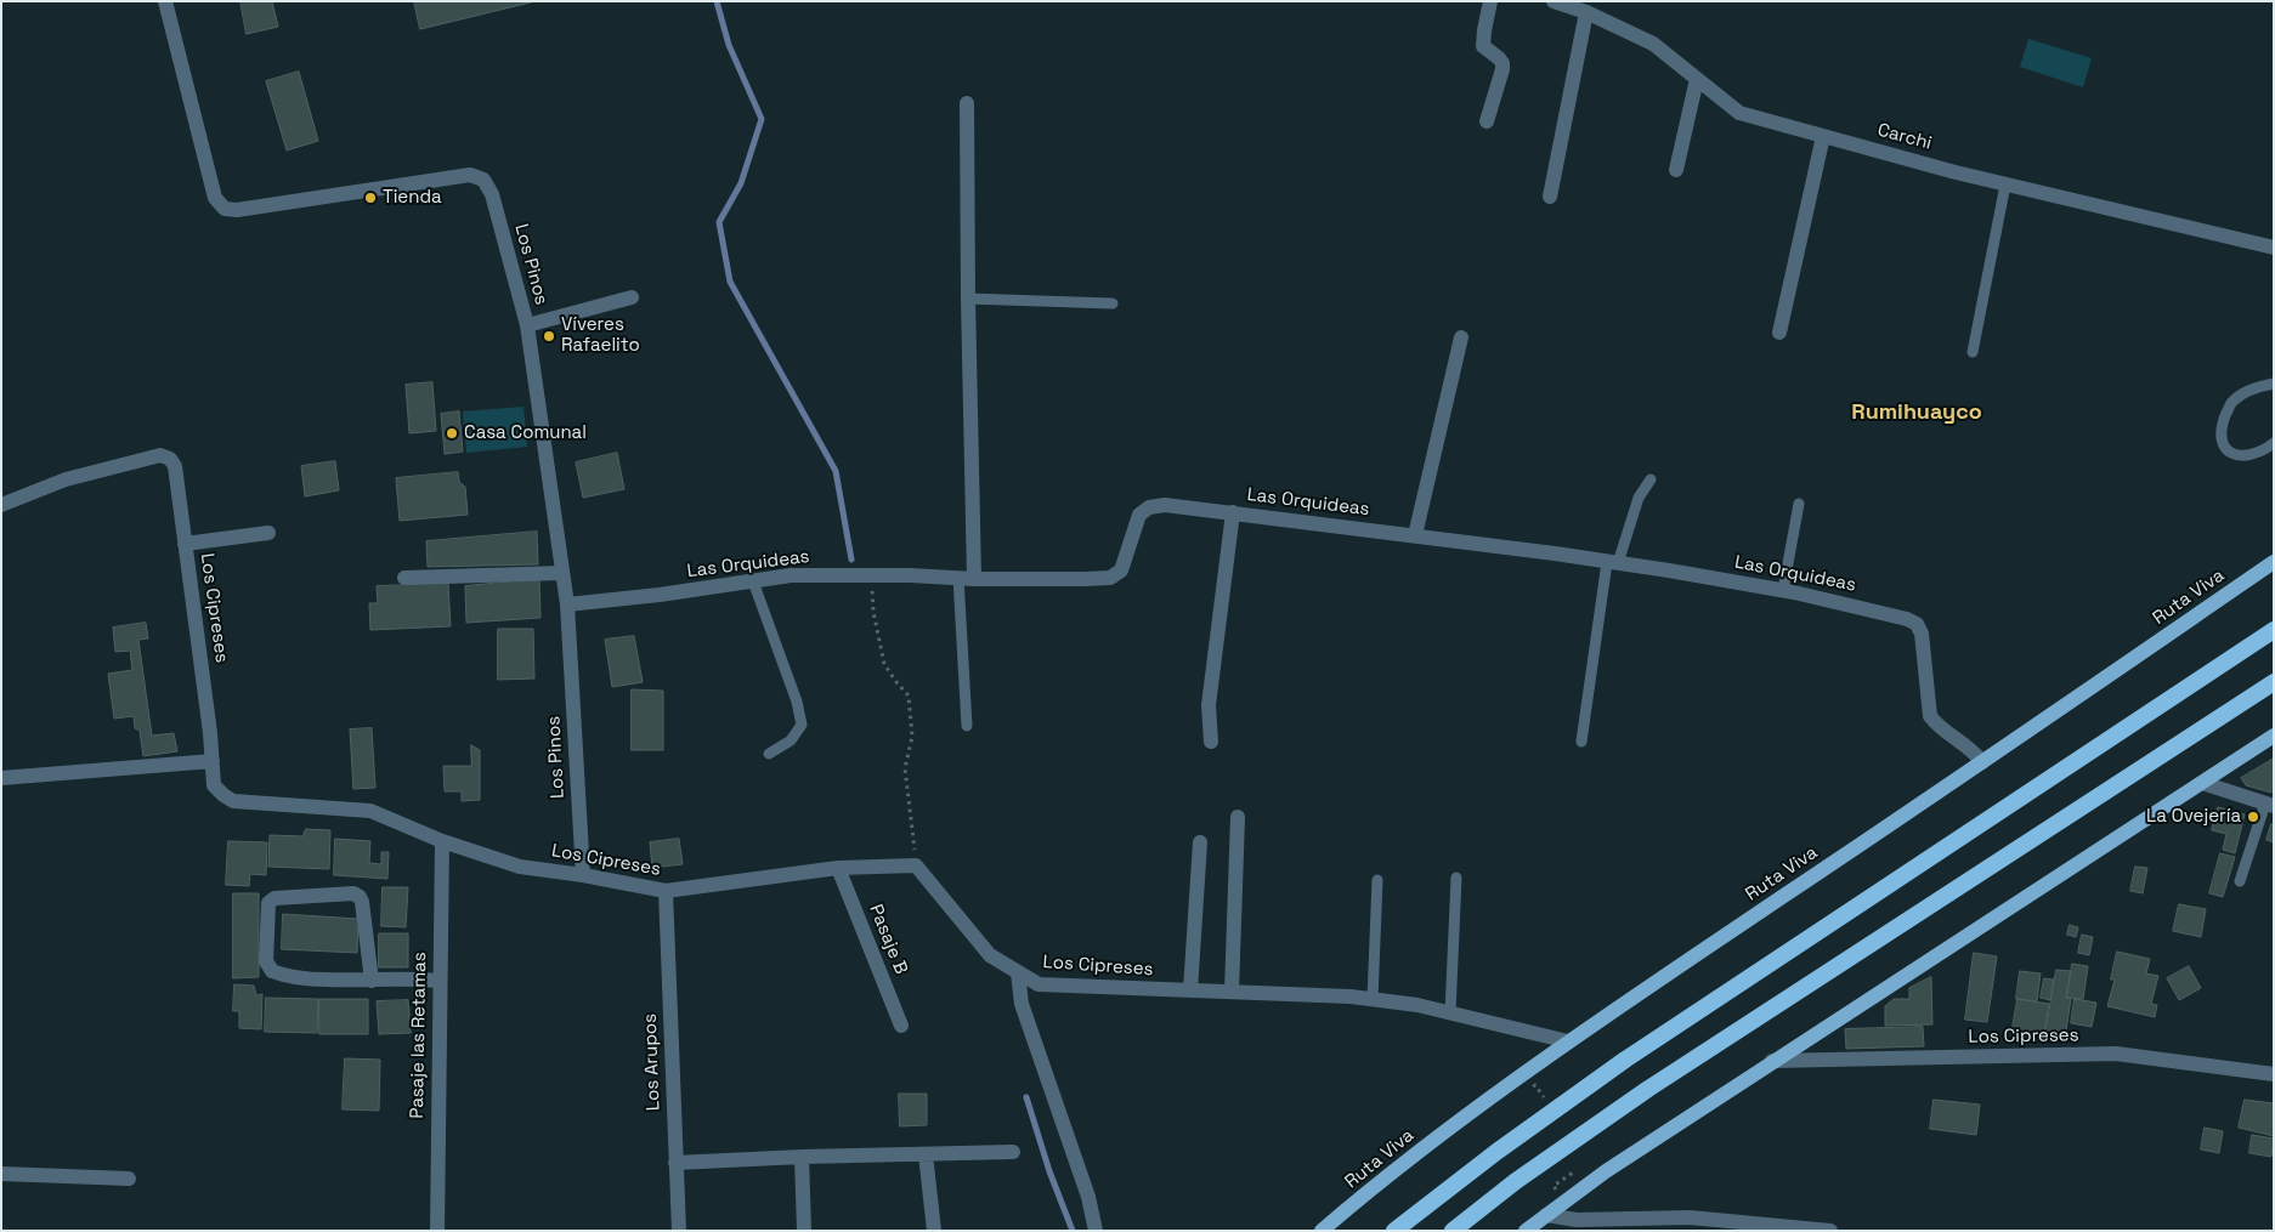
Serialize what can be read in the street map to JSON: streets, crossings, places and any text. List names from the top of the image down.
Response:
{
  "streets": {
    "main road": ["Ruta Viva"],
    "street": [
      "Carchi",
      "Los Pinos",
      "Las Orquideas",
      "Los Cipreses",
      "Pasaje B",
      "Pasaje las Retamas",
      "Los Arupos"
    ]
  },
  "crossings": [
    ["Los Pinos", "Las Orquideas"],
    ["Los Pinos", "Los Cipreses"],
    ["Las Orquideas", "Ruta Viva"],
    ["Ruta Viva", "Los Cipreses"],
    ["Los Cipreses", "Pasaje B"],
    ["Los Cipreses", "Pasaje las Retamas"],
    ["Los Cipreses", "Los Arupos"]
  ],
  "districts": ["Rumihuayco"],
  "places": [
    "Tienda",
    "Víveres Rafaelito",
    "Casa Comunal",
    "La Ovejería"
  ]
}
